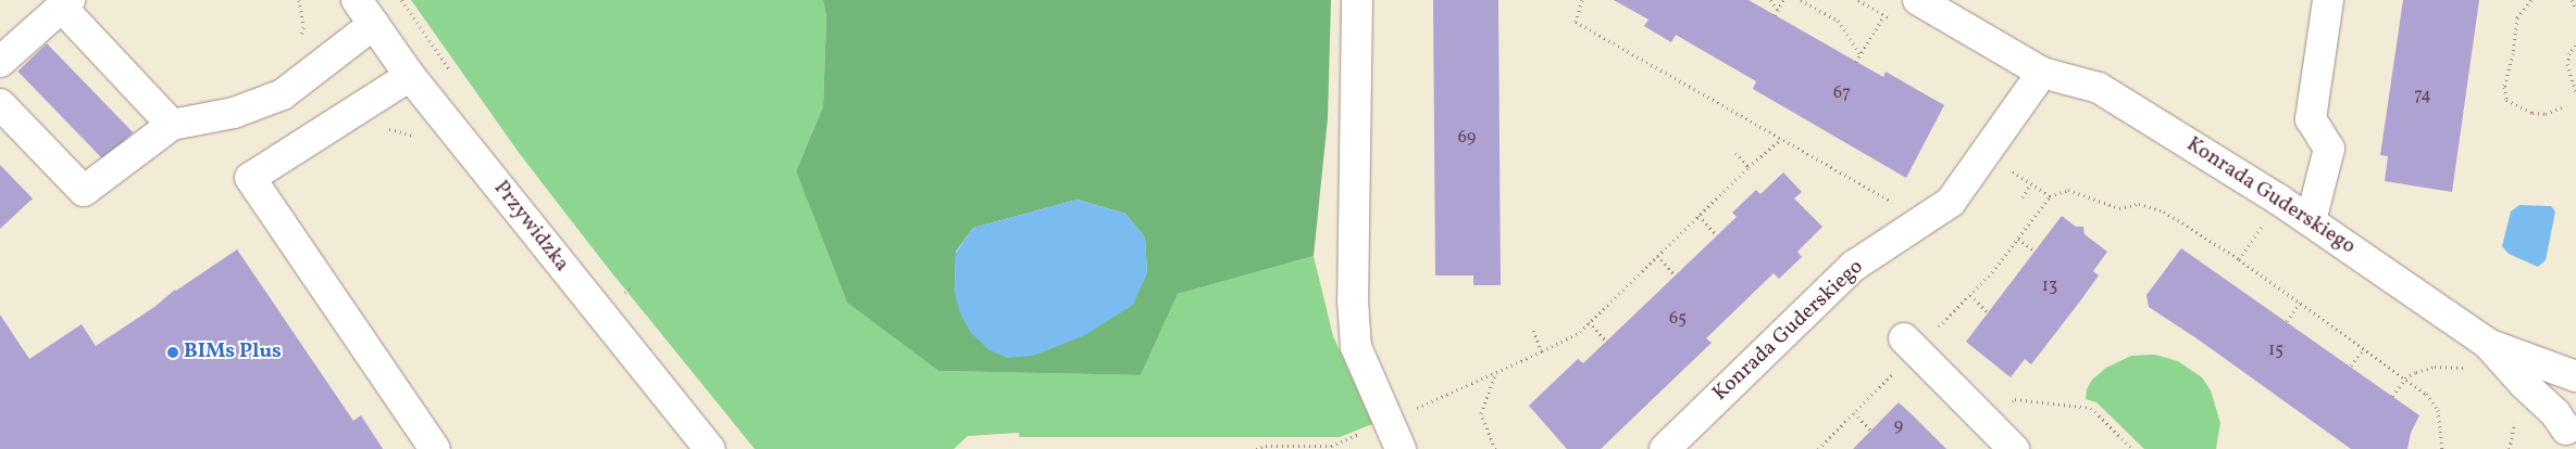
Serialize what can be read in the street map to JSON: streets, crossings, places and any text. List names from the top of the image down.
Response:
{
  "streets": {
    "street": ["Konrada Guderskiego", "Przywidzka"]
  },
  "places": ["BIMs Plus"],
  "house_numbers": [
    "67",
    "74",
    "69",
    "13",
    "65",
    "15",
    "9"
  ]
}
